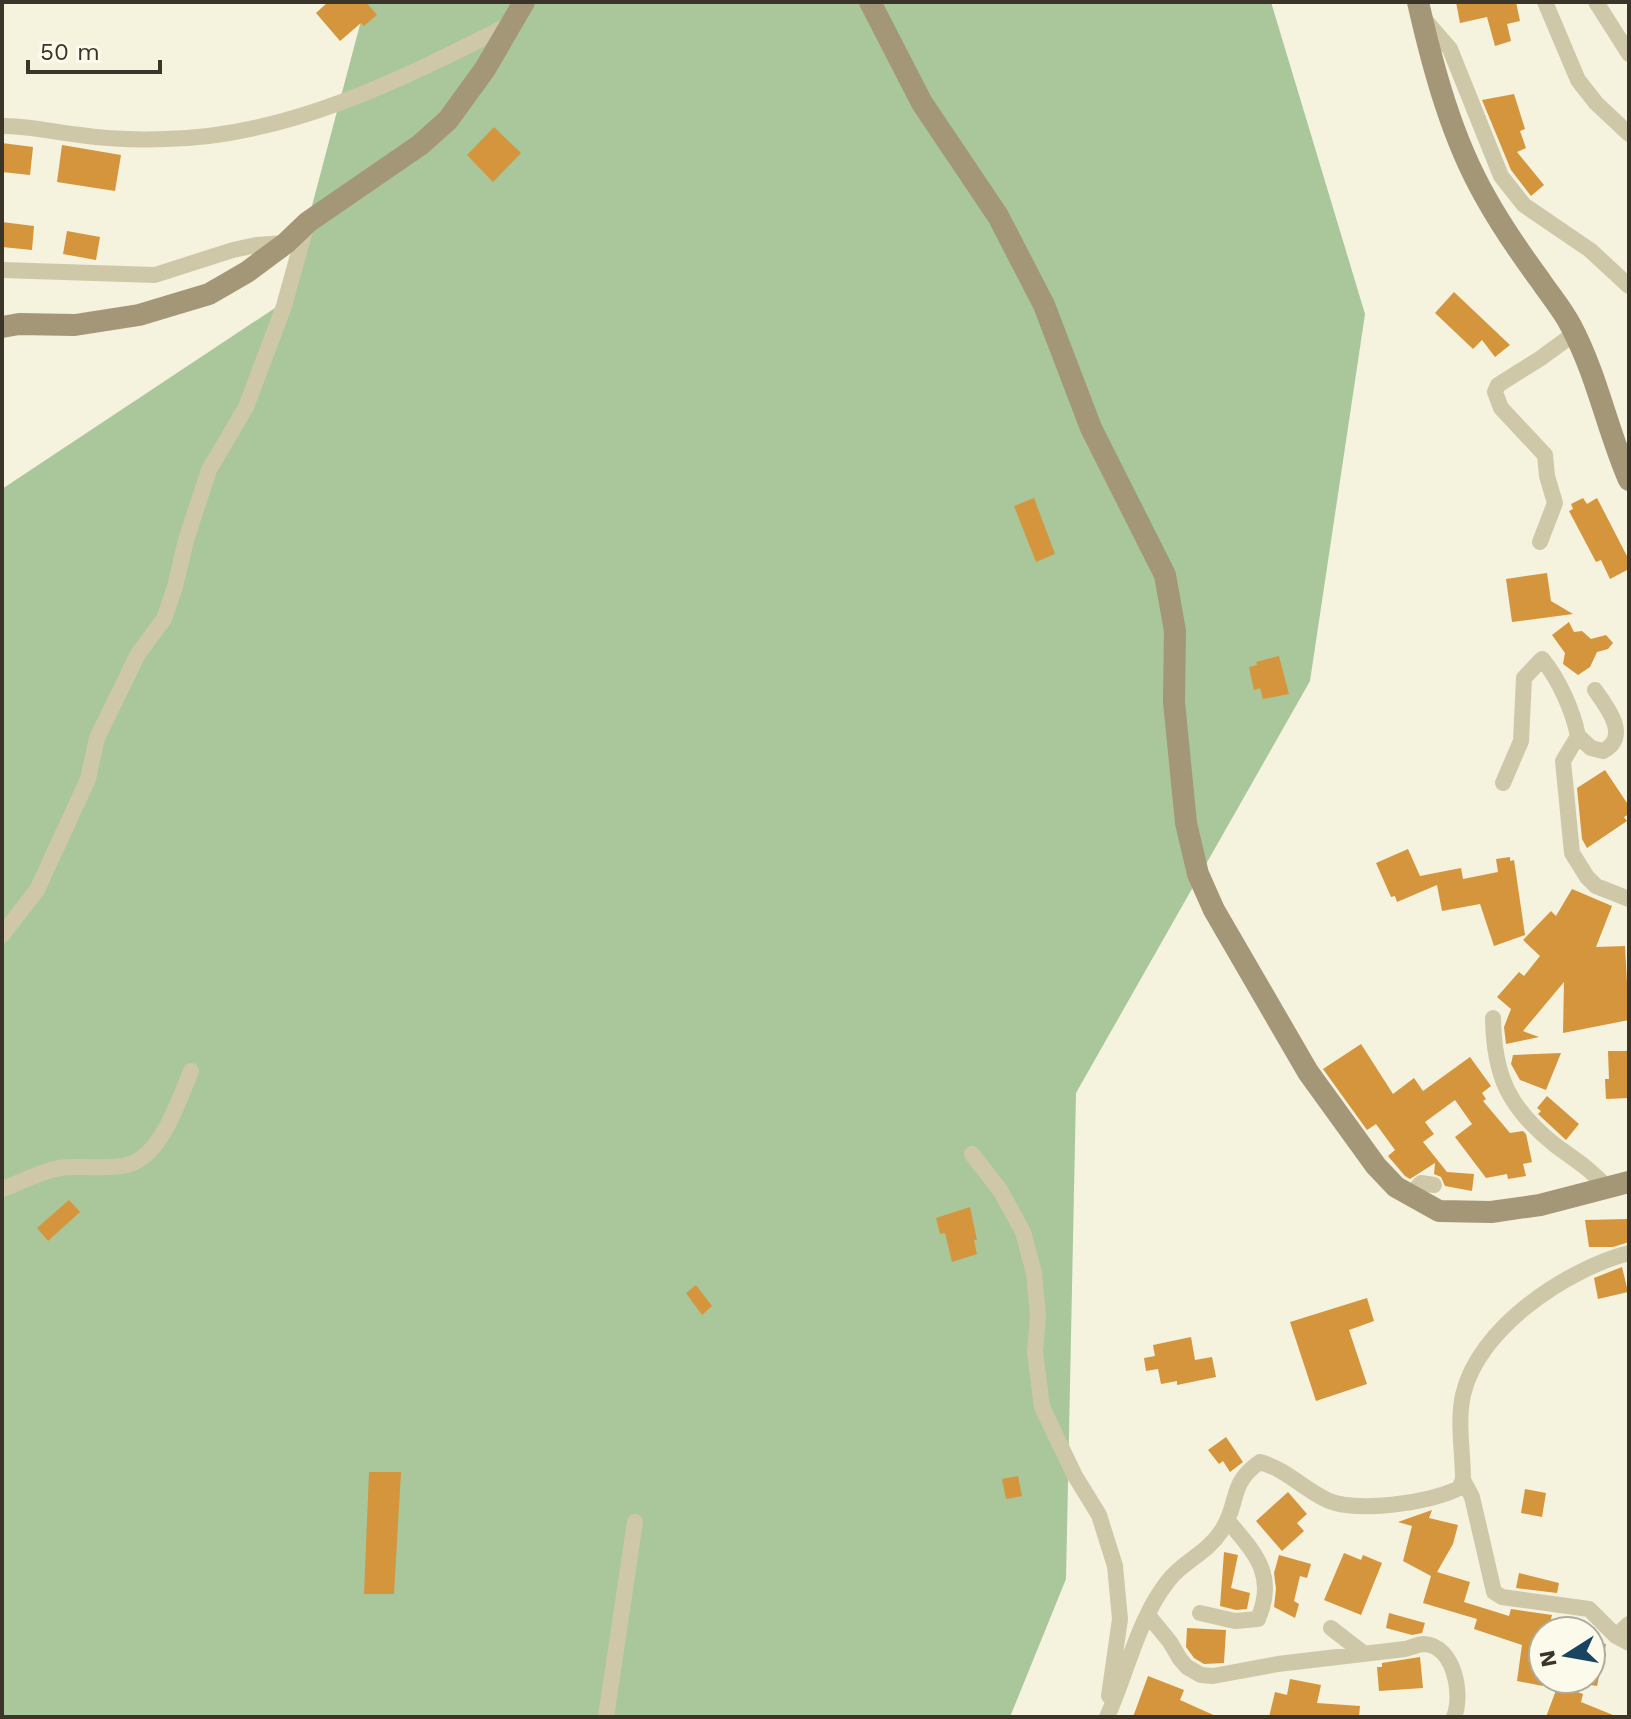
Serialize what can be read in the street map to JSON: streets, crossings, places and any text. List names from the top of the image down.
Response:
{
  "scale_bar": "50 m",
  "north": "left"
}
